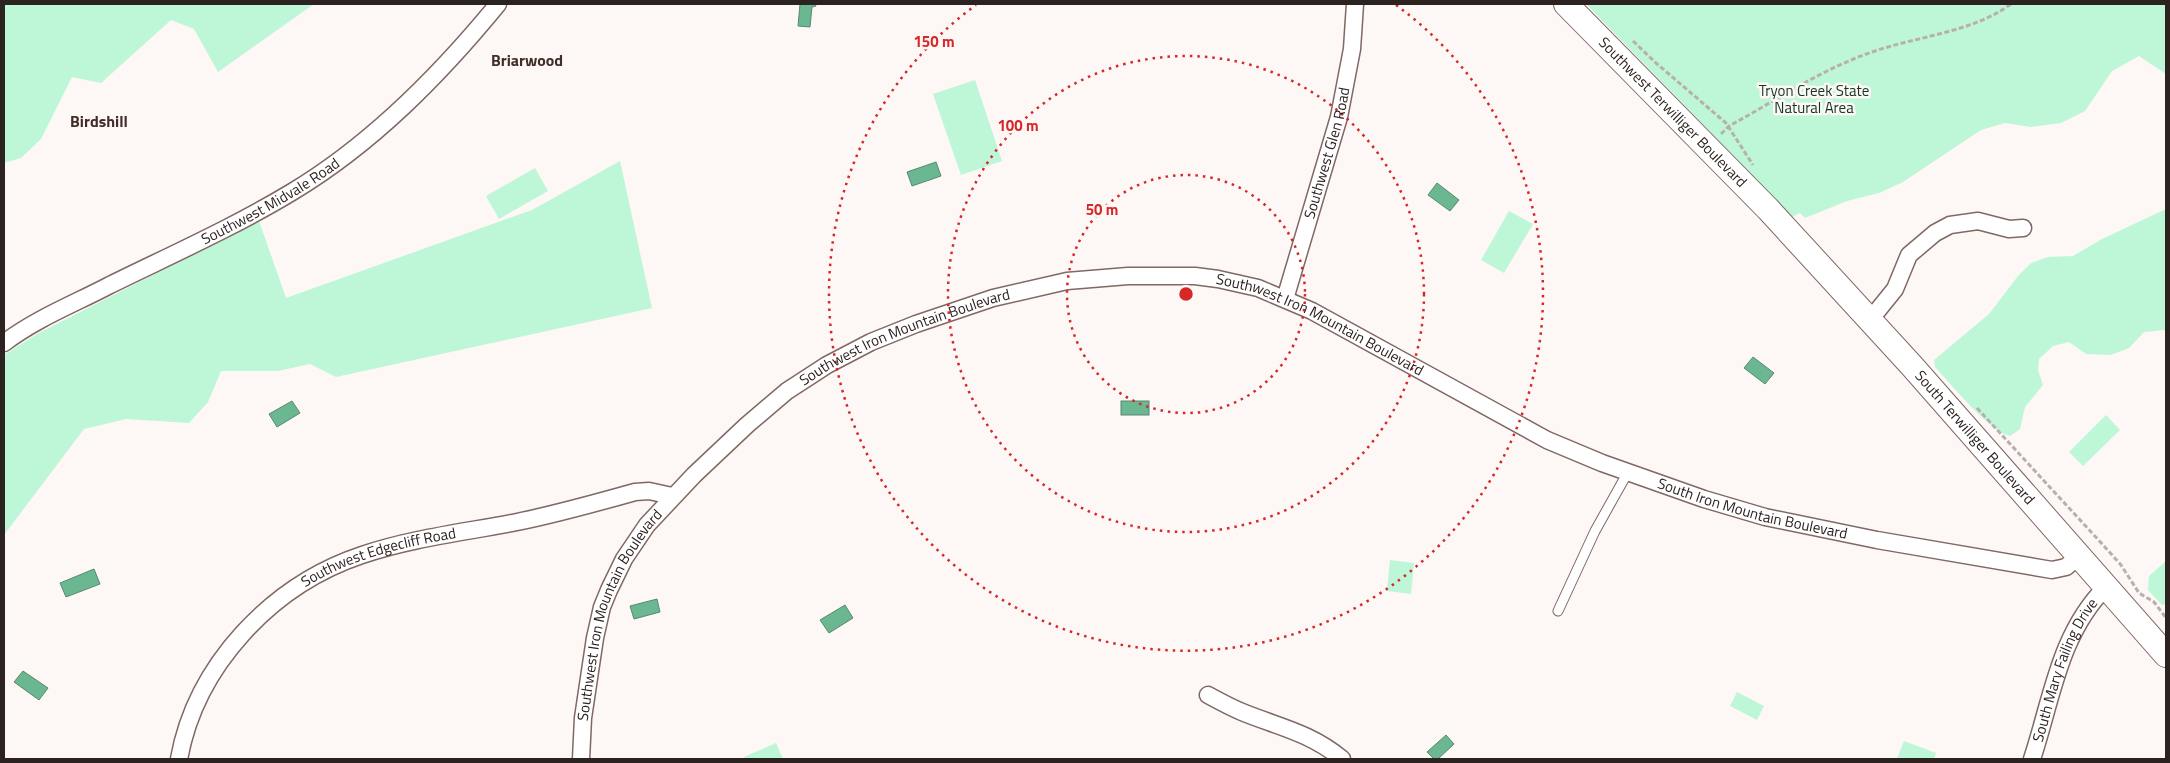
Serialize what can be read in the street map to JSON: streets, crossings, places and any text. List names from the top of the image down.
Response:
{
  "streets": {
    "main road": ["Southwest Terwilliger Boulevard", "South Terwilliger Boulevard"],
    "street": [
      "Southwest Glen Road",
      "Southwest Midvale Road",
      "Southwest Iron Mountain Boulevard",
      "South Iron Mountain Boulevard",
      "Southwest Edgecliff Road",
      "South Mary Failing Drive"
    ]
  },
  "crossings": [
    ["Southwest Terwilliger Boulevard", "South Terwilliger Boulevard"],
    ["Southwest Glen Road", "Southwest Iron Mountain Boulevard"],
    ["Southwest Iron Mountain Boulevard", "South Iron Mountain Boulevard"],
    ["Southwest Iron Mountain Boulevard", "Southwest Edgecliff Road"],
    ["South Terwilliger Boulevard", "South Iron Mountain Boulevard"],
    ["South Terwilliger Boulevard", "South Mary Failing Drive"]
  ],
  "districts": ["Briarwood", "Birdshill"],
  "parks": ["Tryon Creek State Natural Area"],
  "rings": ["150 m", "100 m", "50 m"]
}
